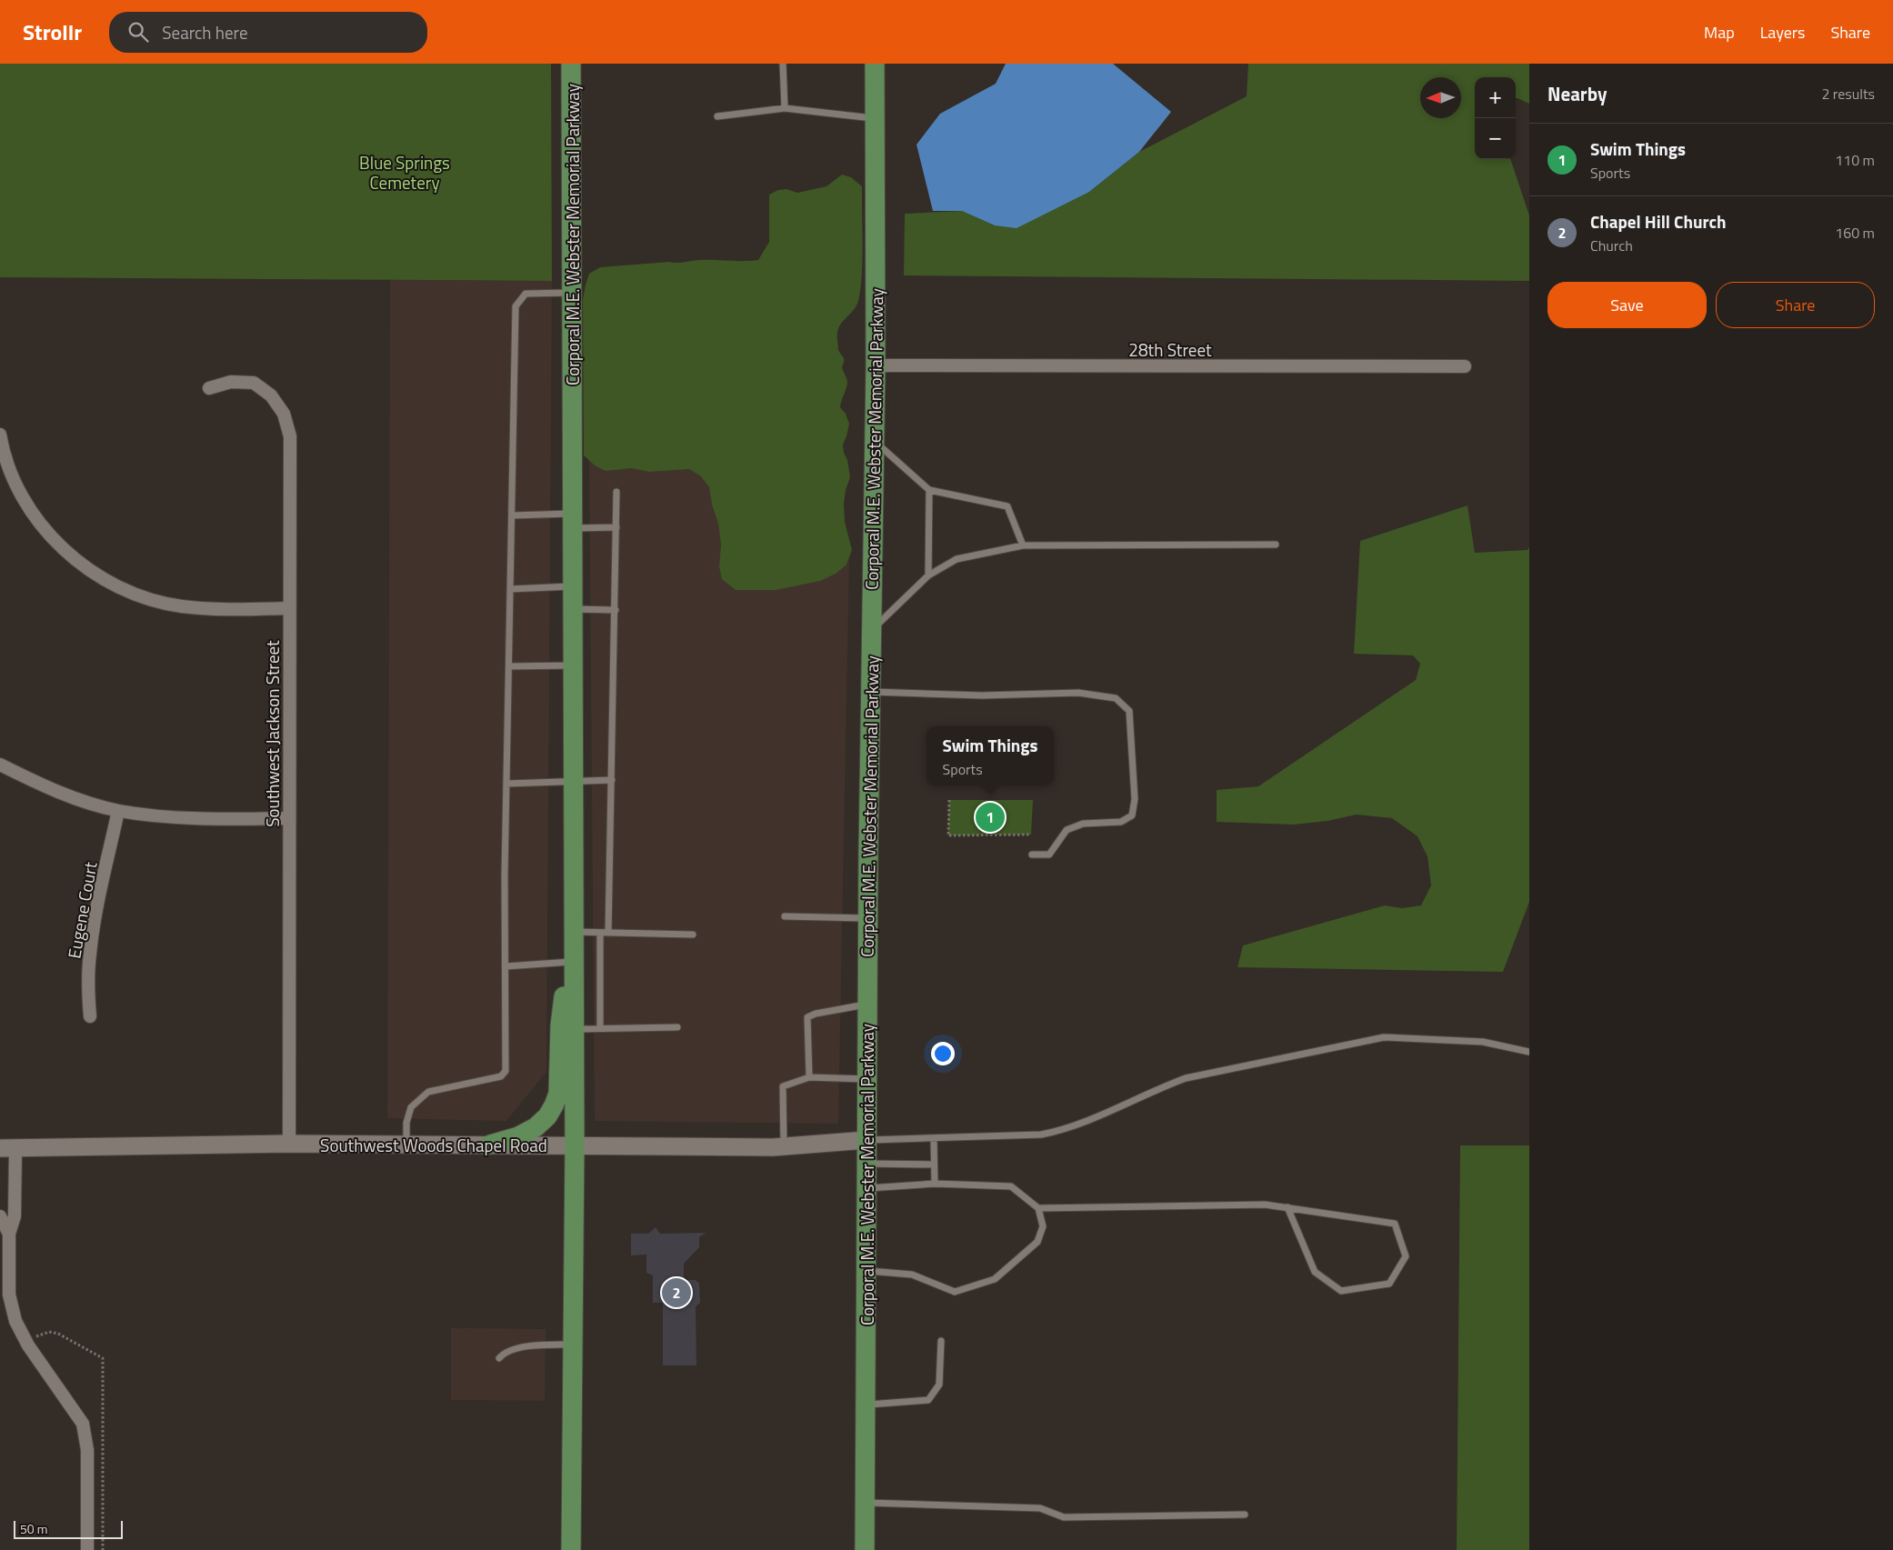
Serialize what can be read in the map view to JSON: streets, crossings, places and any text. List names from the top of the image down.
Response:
{
  "streets": {
    "main road": ["Corporal M.E. Webster Memorial Parkway", "Southwest Woods Chapel Road"],
    "street": ["28th Street", "Southwest Jackson Street", "Eugene Court"]
  },
  "crossings": [
    ["Corporal M.E. Webster Memorial Parkway", "28th Street"],
    ["Corporal M.E. Webster Memorial Parkway", "Southwest Woods Chapel Road"],
    ["Southwest Jackson Street", "Southwest Woods Chapel Road"]
  ],
  "parks": ["Blue Springs Cemetery"],
  "scale_bar": "50 m",
  "north": "left",
  "page": {
    "header": "Strollr",
    "search": "Search here",
    "nav": ["Map", "Layers", "Share"],
    "heading": ["Nearby", "2 results"],
    "map_buttons": ["+", "−"],
    "list": [
      {
        "mark": "1",
        "name": "Swim Things",
        "note": "Sports",
        "value": "110 m"
      },
      {
        "mark": "2",
        "name": "Chapel Hill Church",
        "note": "Church",
        "value": "160 m"
      }
    ],
    "buttons": ["Save", "Share"],
    "popup": ["Swim Things", "Sports"],
    "pins": ["1", "2"],
    "scale": "50 m"
  }
}
